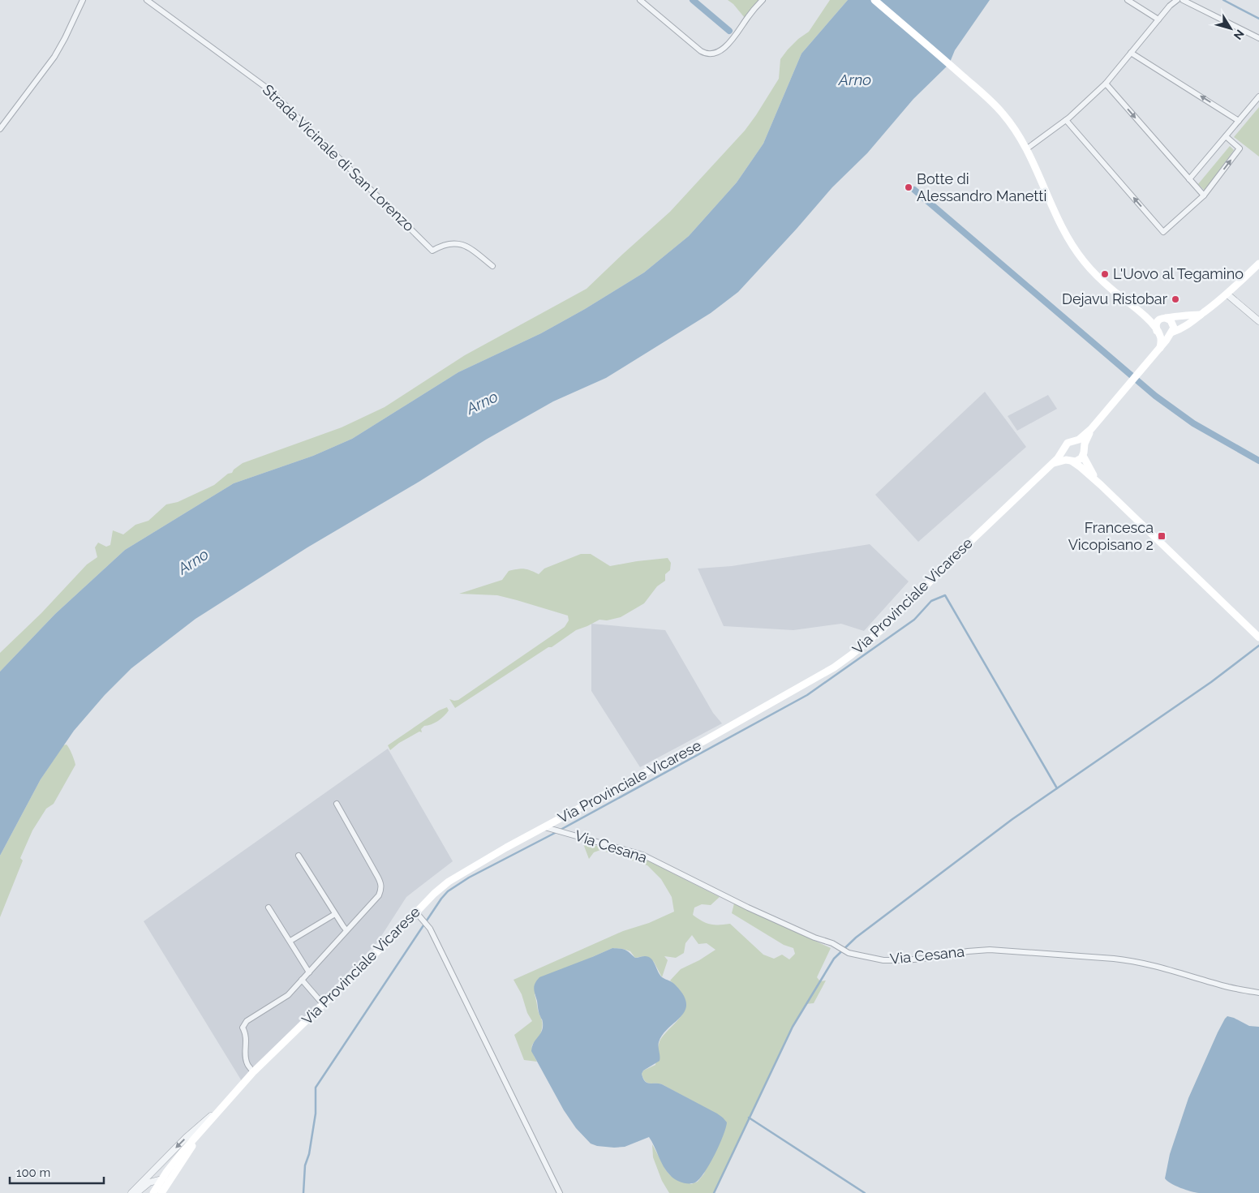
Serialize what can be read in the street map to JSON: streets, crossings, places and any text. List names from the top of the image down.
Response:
{
  "streets": {
    "main road": ["Via Provinciale Vicarese"],
    "street": ["Strada Vicinale di San Lorenzo", "Via Cesana"]
  },
  "crossings": [
    ["Via Provinciale Vicarese", "Via Cesana"]
  ],
  "water": ["Arno"],
  "places": {
    "other": ["Botte di Alessandro Manetti", "L'Uovo al Tegamino", "Dejavu Ristobar"],
    "transit": ["Francesca Vicopisano 2"]
  },
  "scale_bar": "100 m",
  "north": "bottom right"
}
